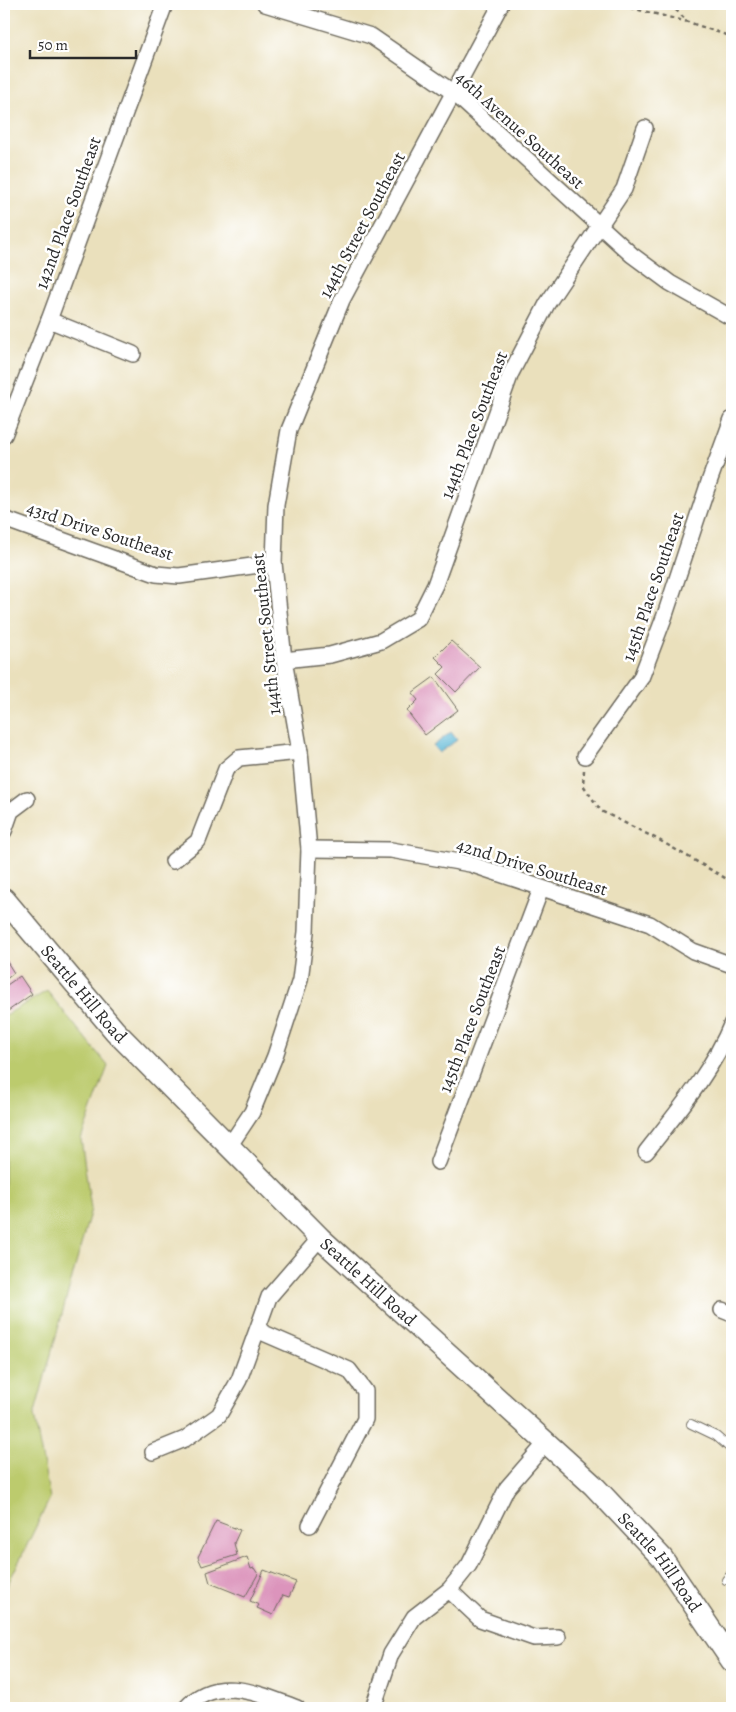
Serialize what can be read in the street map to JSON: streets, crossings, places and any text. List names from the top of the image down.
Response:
{
  "streets": {
    "main road": ["Seattle Hill Road"],
    "street": [
      "46th Avenue Southeast",
      "142nd Place Southeast",
      "144th Street Southeast",
      "144th Place Southeast",
      "43rd Drive Southeast",
      "145th Place Southeast",
      "42nd Drive Southeast"
    ]
  },
  "crossings": [
    ["46th Avenue Southeast", "144th Street Southeast"],
    ["46th Avenue Southeast", "144th Place Southeast"],
    ["144th Street Southeast", "144th Place Southeast"],
    ["144th Street Southeast", "43rd Drive Southeast"],
    ["144th Street Southeast", "42nd Drive Southeast"],
    ["144th Street Southeast", "Seattle Hill Road"],
    ["145th Place Southeast", "42nd Drive Southeast"]
  ],
  "scale_bar": "50 m"
}
